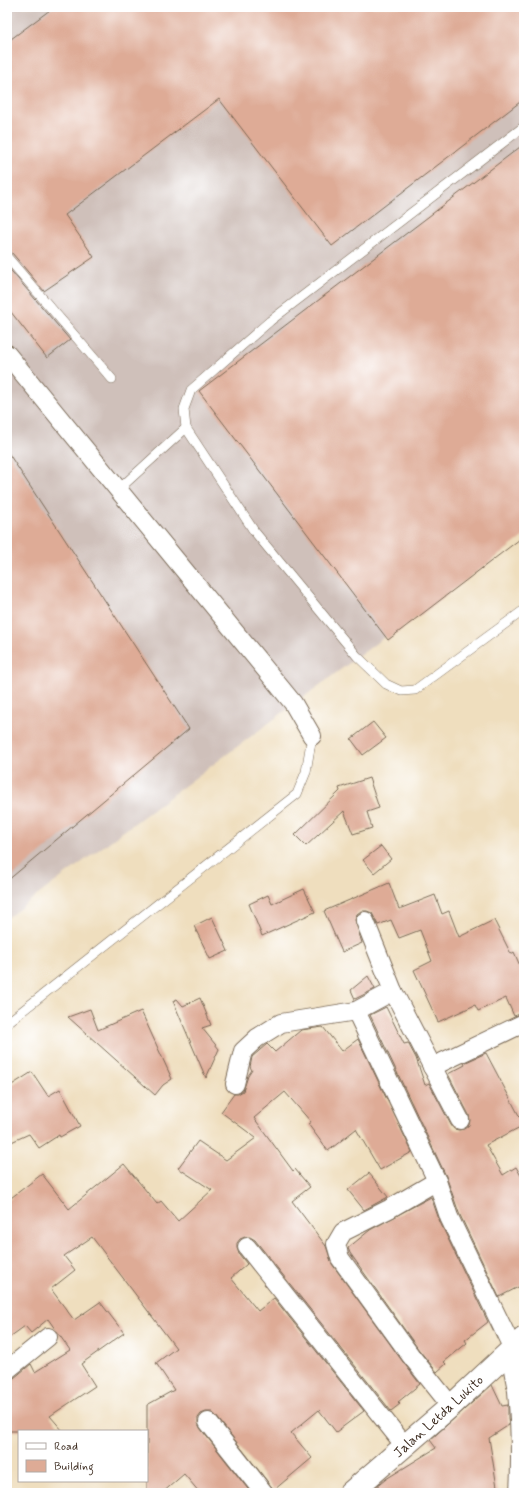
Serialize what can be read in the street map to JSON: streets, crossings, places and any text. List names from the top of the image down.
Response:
{
  "streets": {
    "street": ["Jalan Letda Lukito"]
  },
  "legend": ["Road", "Building"]
}
